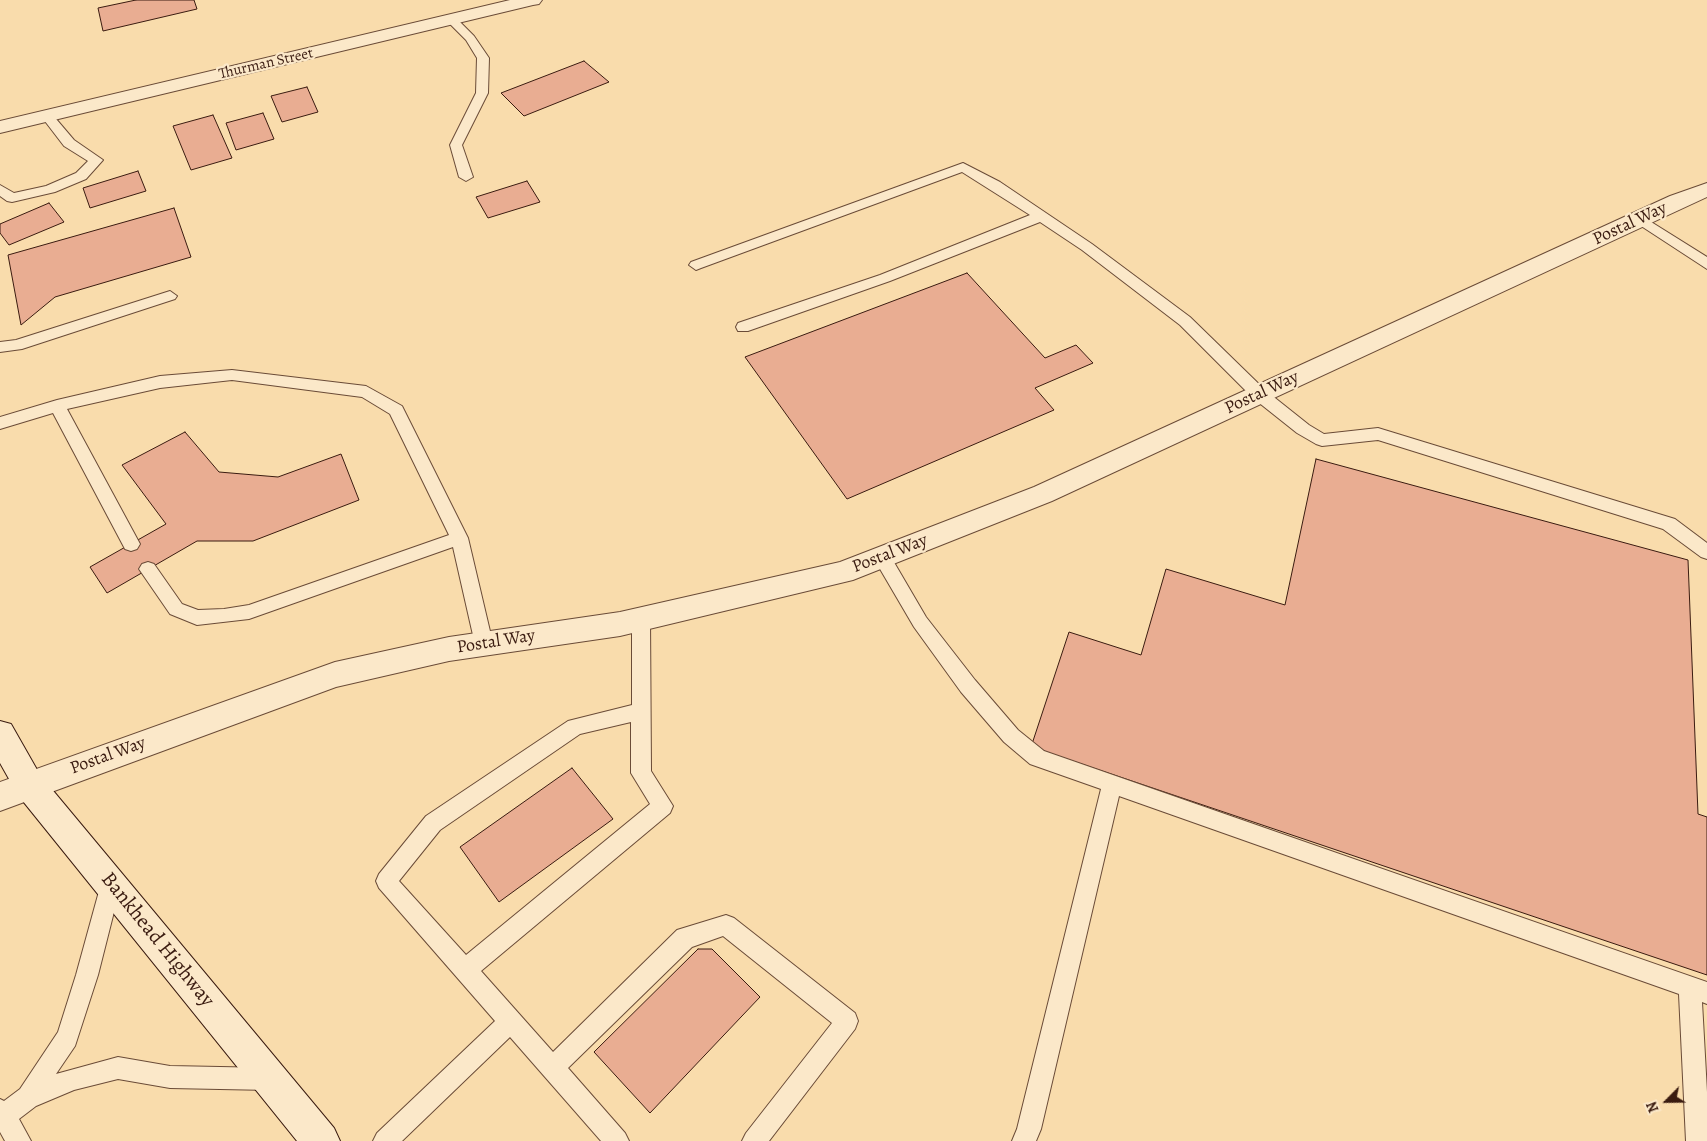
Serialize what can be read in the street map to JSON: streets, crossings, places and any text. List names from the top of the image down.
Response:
{
  "streets": {
    "street": ["Thurman Street", "Postal Way", "Bankhead Highway"]
  },
  "crossings": [
    ["Postal Way", "Bankhead Highway"]
  ],
  "north": "bottom left"
}
